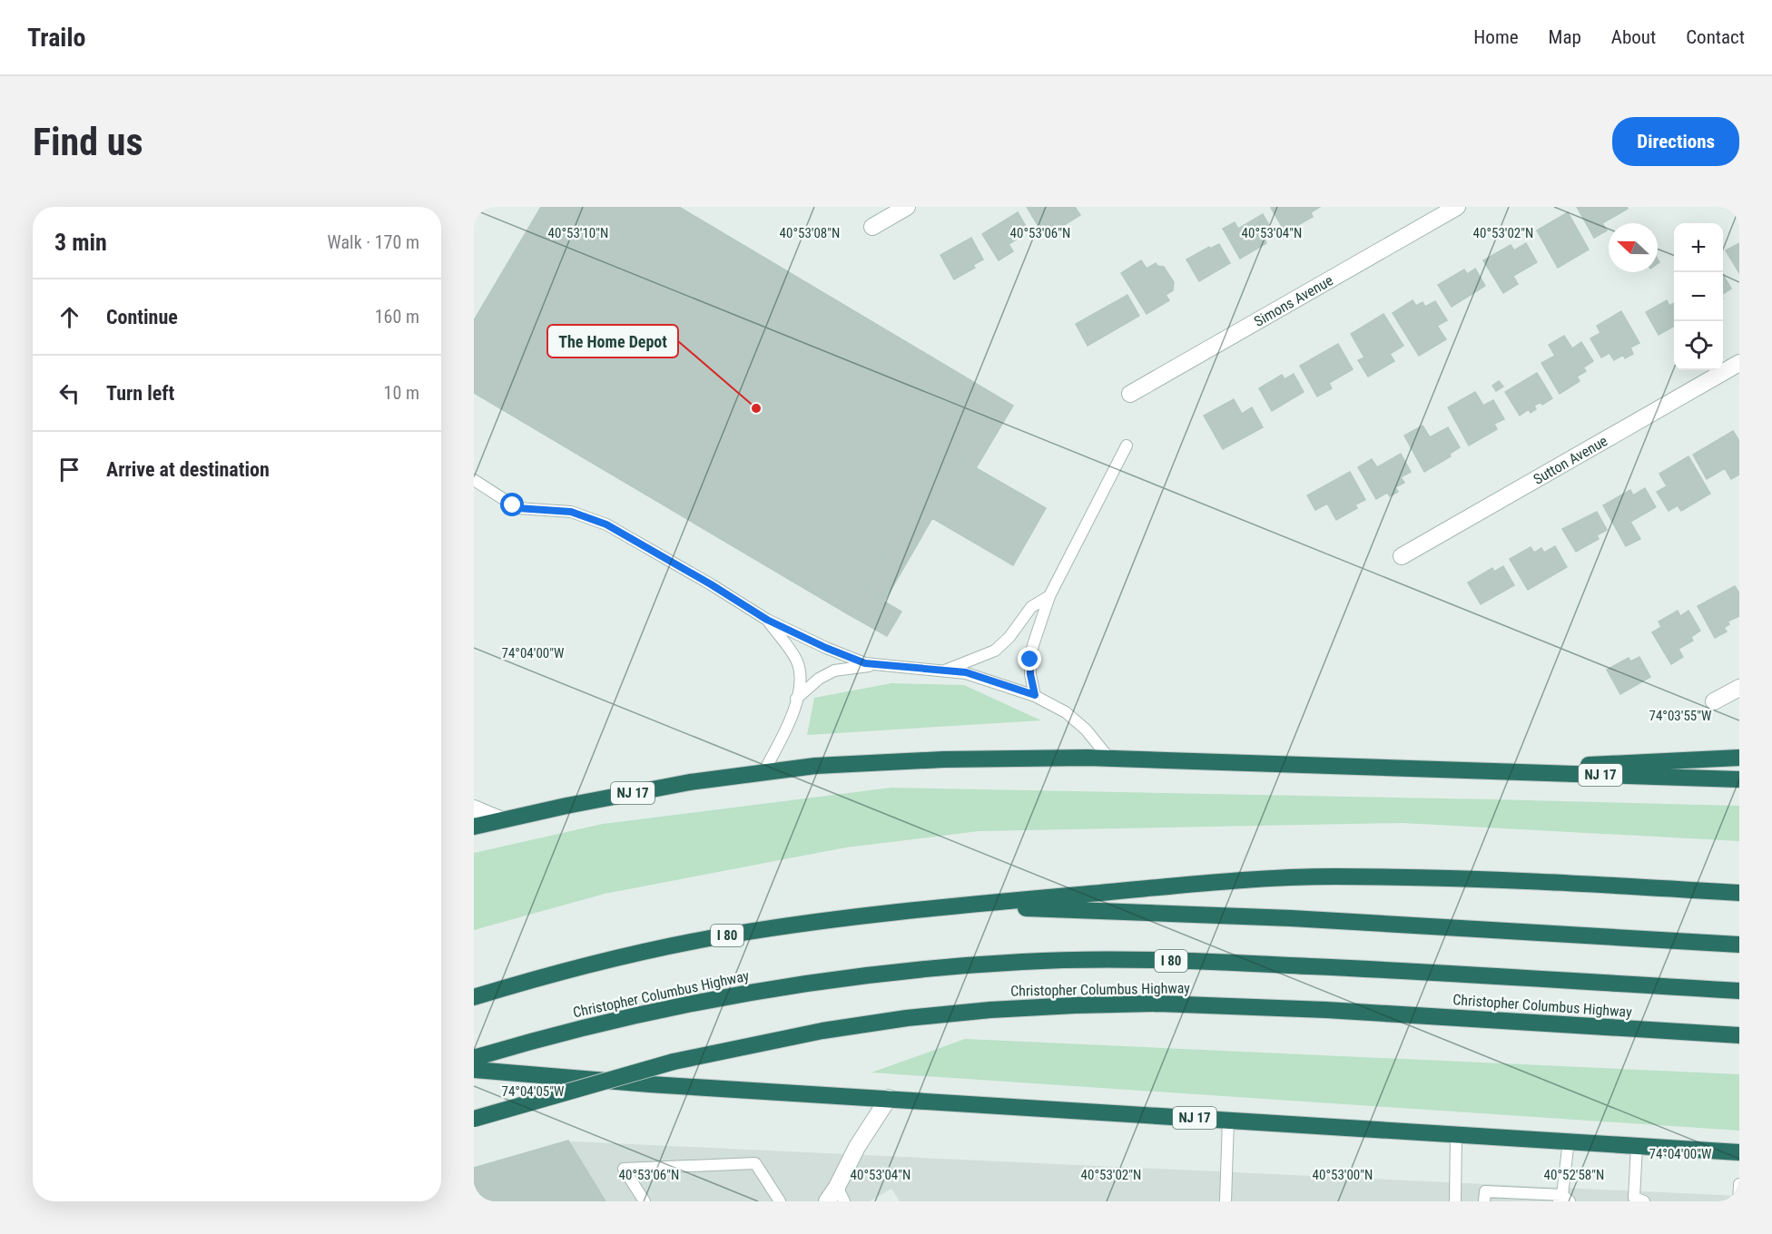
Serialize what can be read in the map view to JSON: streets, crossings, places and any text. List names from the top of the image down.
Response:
{
  "streets": {
    "highway": ["NJ 17", "I 80", "Christopher Columbus Highway"],
    "street": ["Simons Avenue", "Sutton Avenue"]
  },
  "places": ["The Home Depot"],
  "north": "left",
  "page": {
    "header": "Trailo",
    "nav": [
      "Home",
      "Map",
      "About",
      "Contact"
    ],
    "buttons": "Directions",
    "title": "Find us",
    "heading": ["3 min", "Walk · 170 m"],
    "map_buttons": ["+", "−"],
    "list": [
      ["Continue", "160 m"],
      ["Turn left", "10 m"],
      "Arrive at destination"
    ]
  },
  "coordinates": [
    "40°53'10\"N",
    "40°53'06\"N",
    "40°53'04\"N",
    "40°53'02\"N",
    "40°53'08\"N",
    "74°04'00\"W",
    "74°03'55\"W",
    "74°04'05\"W",
    "40°53'00\"N",
    "40°52'58\"N"
  ]
}
